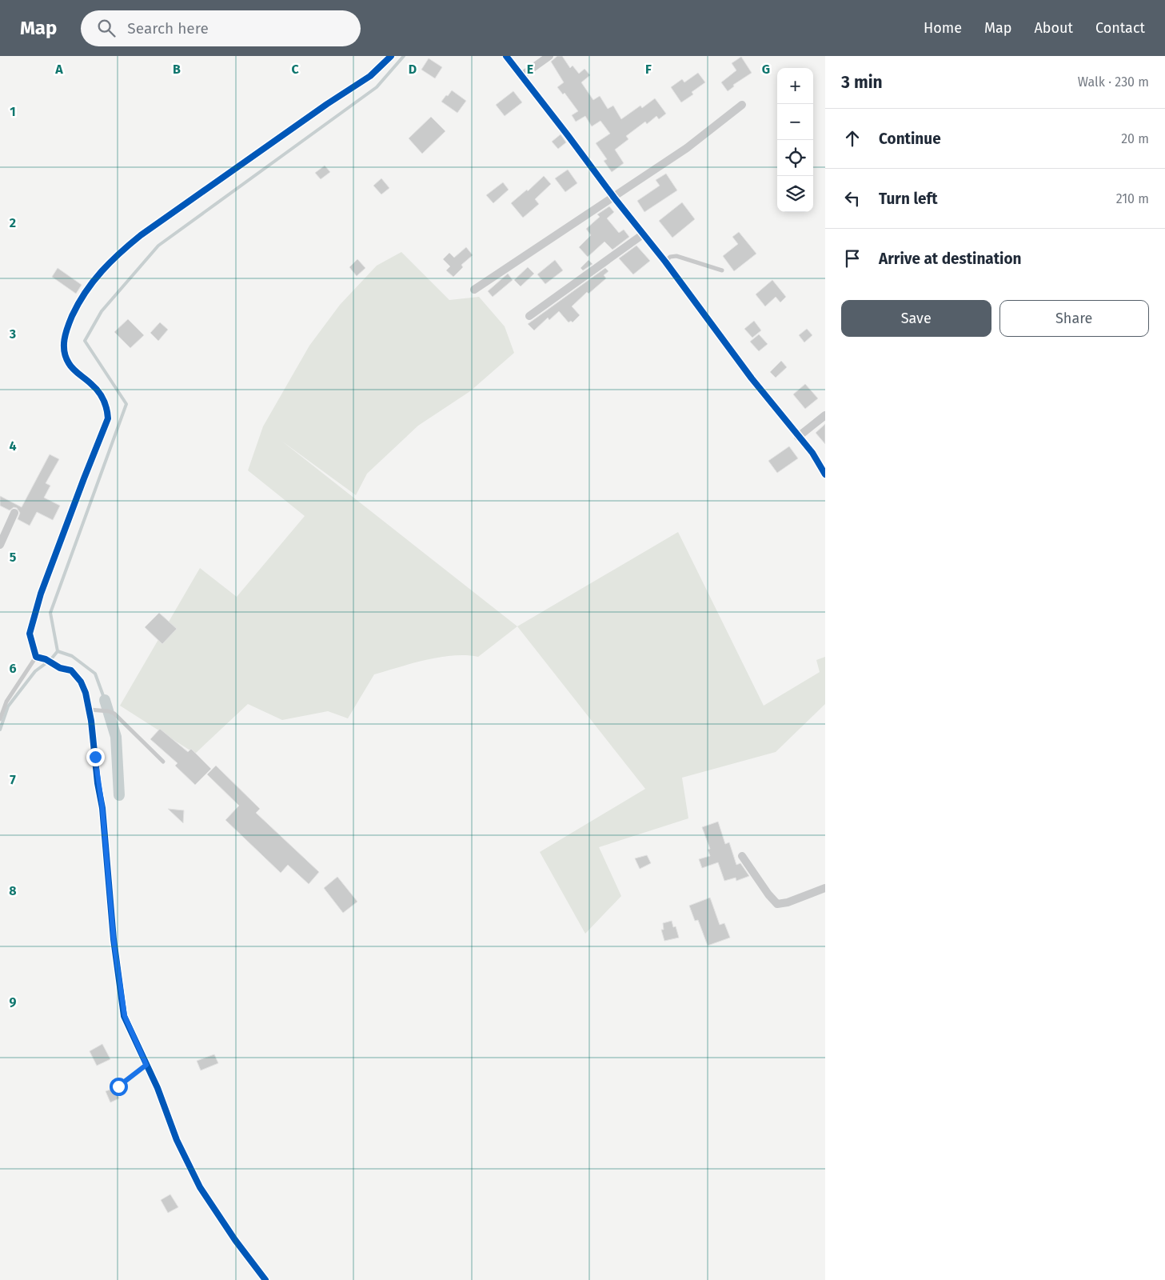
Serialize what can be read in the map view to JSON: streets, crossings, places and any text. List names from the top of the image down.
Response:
{
  "page": {
    "header": "Map",
    "search": "Search here",
    "nav": [
      "Home",
      "Map",
      "About",
      "Contact"
    ],
    "heading": ["3 min", "Walk · 230 m"],
    "map_buttons": ["+", "−"],
    "list": [
      ["Continue", "20 m"],
      ["Turn left", "210 m"],
      "Arrive at destination"
    ],
    "buttons": ["Save", "Share"]
  },
  "grid": {
    "columns": [
      "A",
      "B",
      "C",
      "D",
      "E",
      "F",
      "G"
    ],
    "rows": [
      "1",
      "2",
      "3",
      "4",
      "5",
      "6",
      "7",
      "8",
      "9"
    ]
  }
}
